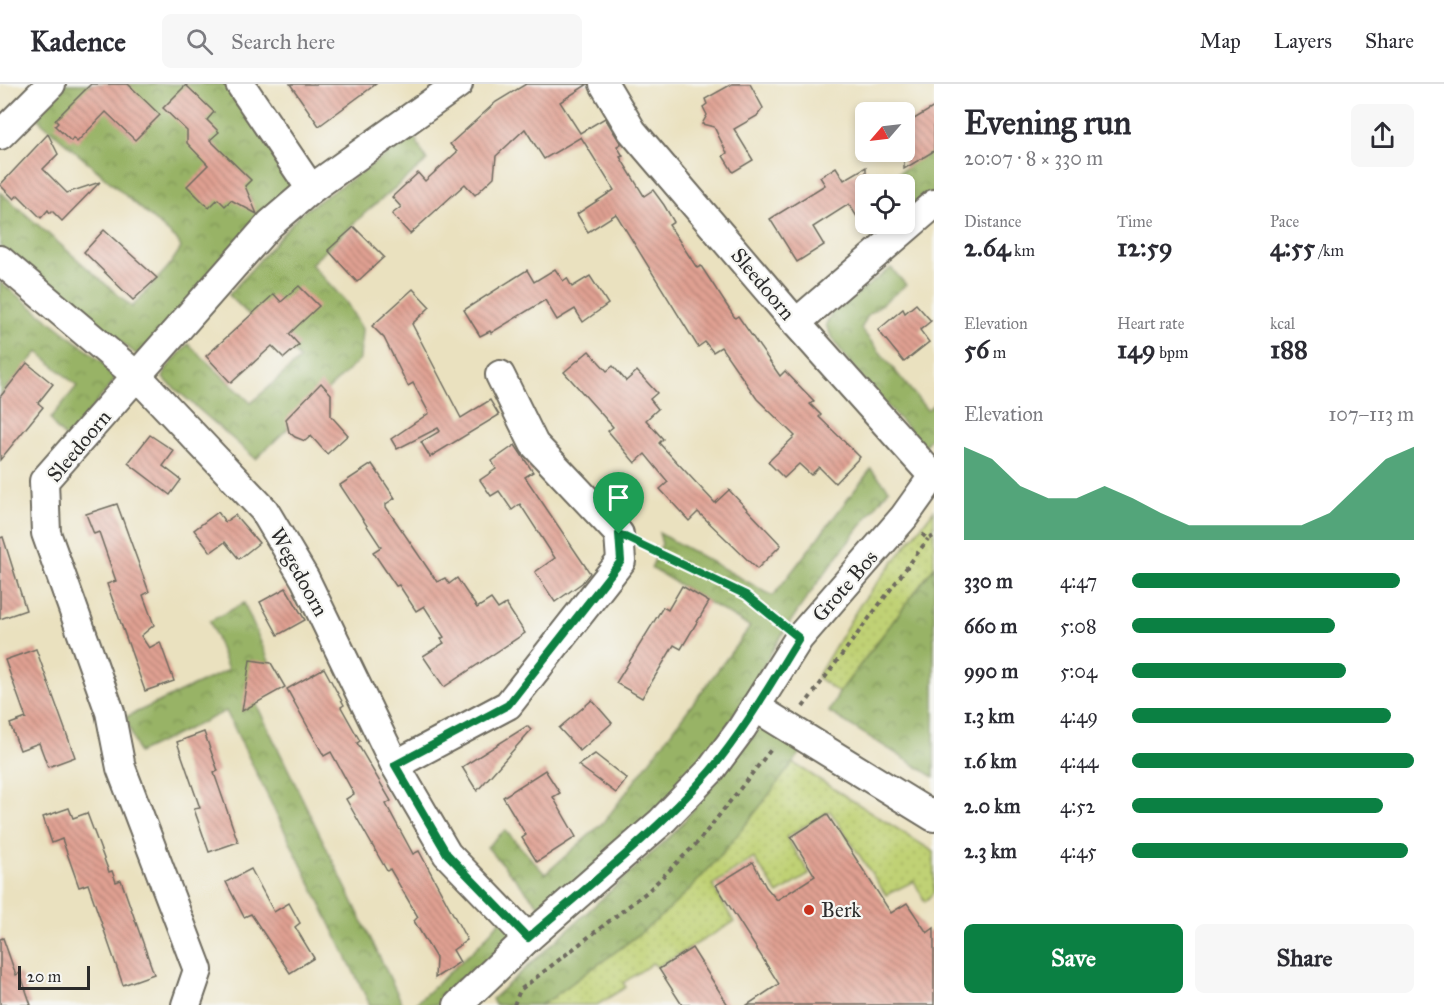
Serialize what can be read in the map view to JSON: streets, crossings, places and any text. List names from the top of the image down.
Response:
{
  "streets": {
    "street": ["Sleedoorn", "Wegedoorn", "Grote Bos"]
  },
  "crossings": [
    ["Sleedoorn", "Wegedoorn"],
    ["Sleedoorn", "Grote Bos"],
    ["Wegedoorn", "Grote Bos"]
  ],
  "places": ["Berk"],
  "scale_bar": "20 m",
  "north": "bottom left",
  "page": {
    "header": "Kadence",
    "search": "Search here",
    "nav": ["Map", "Layers", "Share"],
    "heading": ["Evening run", "20:07 · 8 × 330 m"],
    "stats": [
      ["Distance", "2.64 km"],
      ["Time", "12:59"],
      ["Pace", "4:55 /km"],
      ["Elevation", "56 m"],
      ["Heart rate", "149 bpm"],
      ["kcal", "188"]
    ],
    "chart": ["Elevation", "107–113 m"],
    "list": [
      {
        "name": "330 m",
        "note": "4:47"
      },
      {
        "name": "660 m",
        "note": "5:08"
      },
      {
        "name": "990 m",
        "note": "5:04"
      },
      {
        "name": "1.3 km",
        "note": "4:49"
      },
      {
        "name": "1.6 km",
        "note": "4:44"
      },
      {
        "name": "2.0 km",
        "note": "4:52"
      },
      {
        "name": "2.3 km",
        "note": "4:45"
      }
    ],
    "buttons": ["Save", "Share"],
    "scale": "20 m"
  }
}
